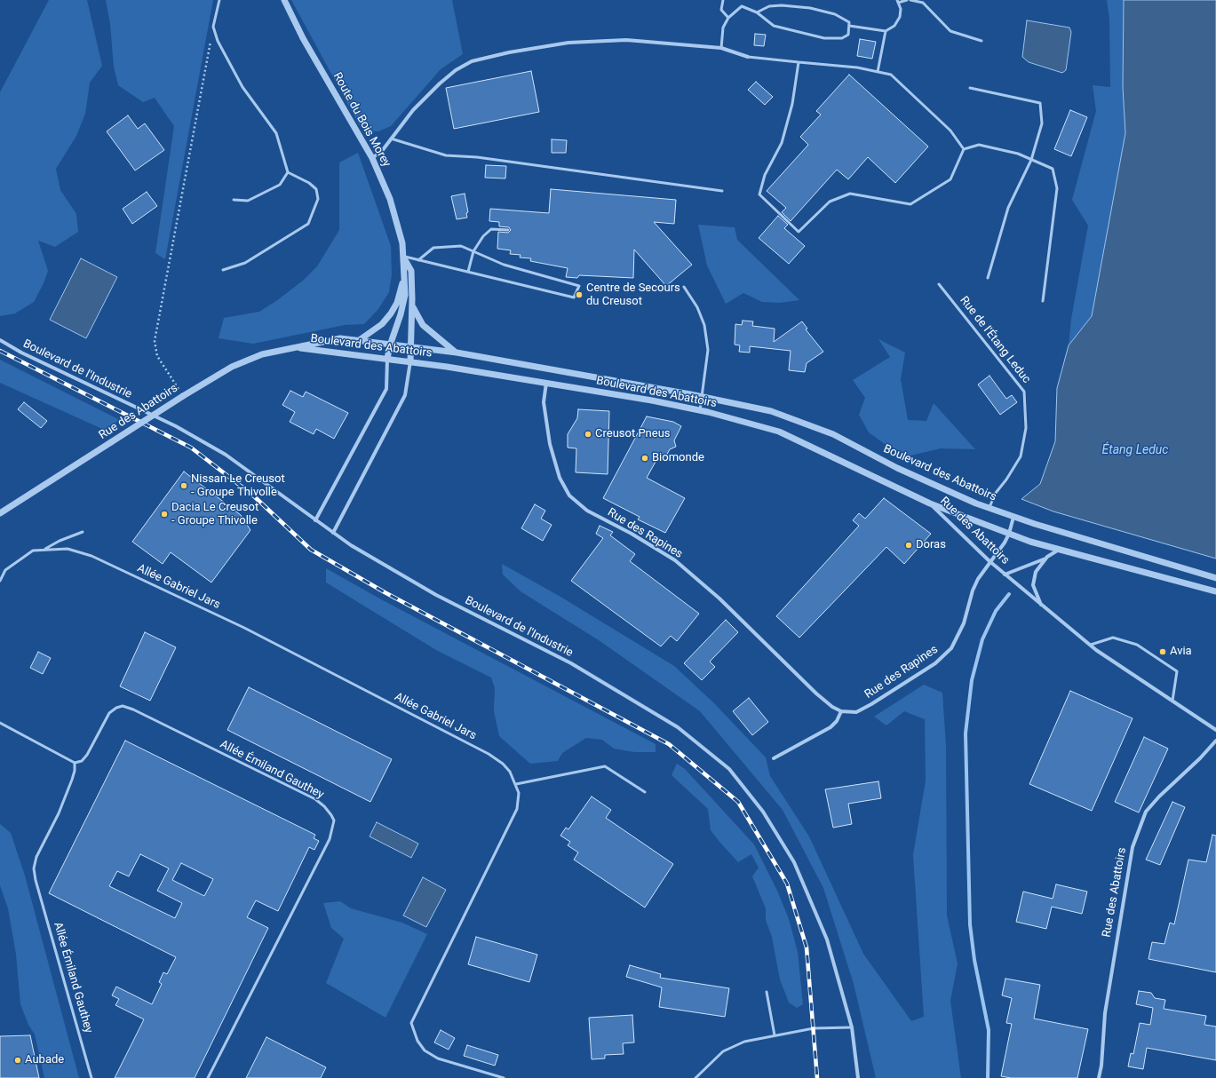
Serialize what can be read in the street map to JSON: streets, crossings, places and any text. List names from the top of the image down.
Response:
{
  "streets": {
    "street": [
      "Route du Bois Morey",
      "Boulevard des Abattoirs",
      "Boulevard de l'Industrie",
      "Rue des Abattoirs",
      "Rue des Rapines"
    ],
    "lane": ["Rue de l'Étang Leduc", "Allée Gabriel Jars", "Allée Émiland Gauthey"]
  },
  "crossings": [
    ["Route du Bois Morey", "Boulevard des Abattoirs"],
    ["Rue de l'Étang Leduc", "Boulevard des Abattoirs"],
    ["Boulevard des Abattoirs", "Rue des Abattoirs"],
    ["Boulevard des Abattoirs", "Rue des Rapines"],
    ["Rue des Abattoirs", "Rue des Rapines"]
  ],
  "water": ["Étang Leduc"],
  "places": [
    "Centre de Secours du Creusot",
    "Creusot Pneus",
    "Biomonde",
    "Nissan Le Creusot - Groupe Thivolle",
    "Dacia Le Creusot - Groupe Thivolle",
    "Doras",
    "Avia",
    "Aubade"
  ]
}
